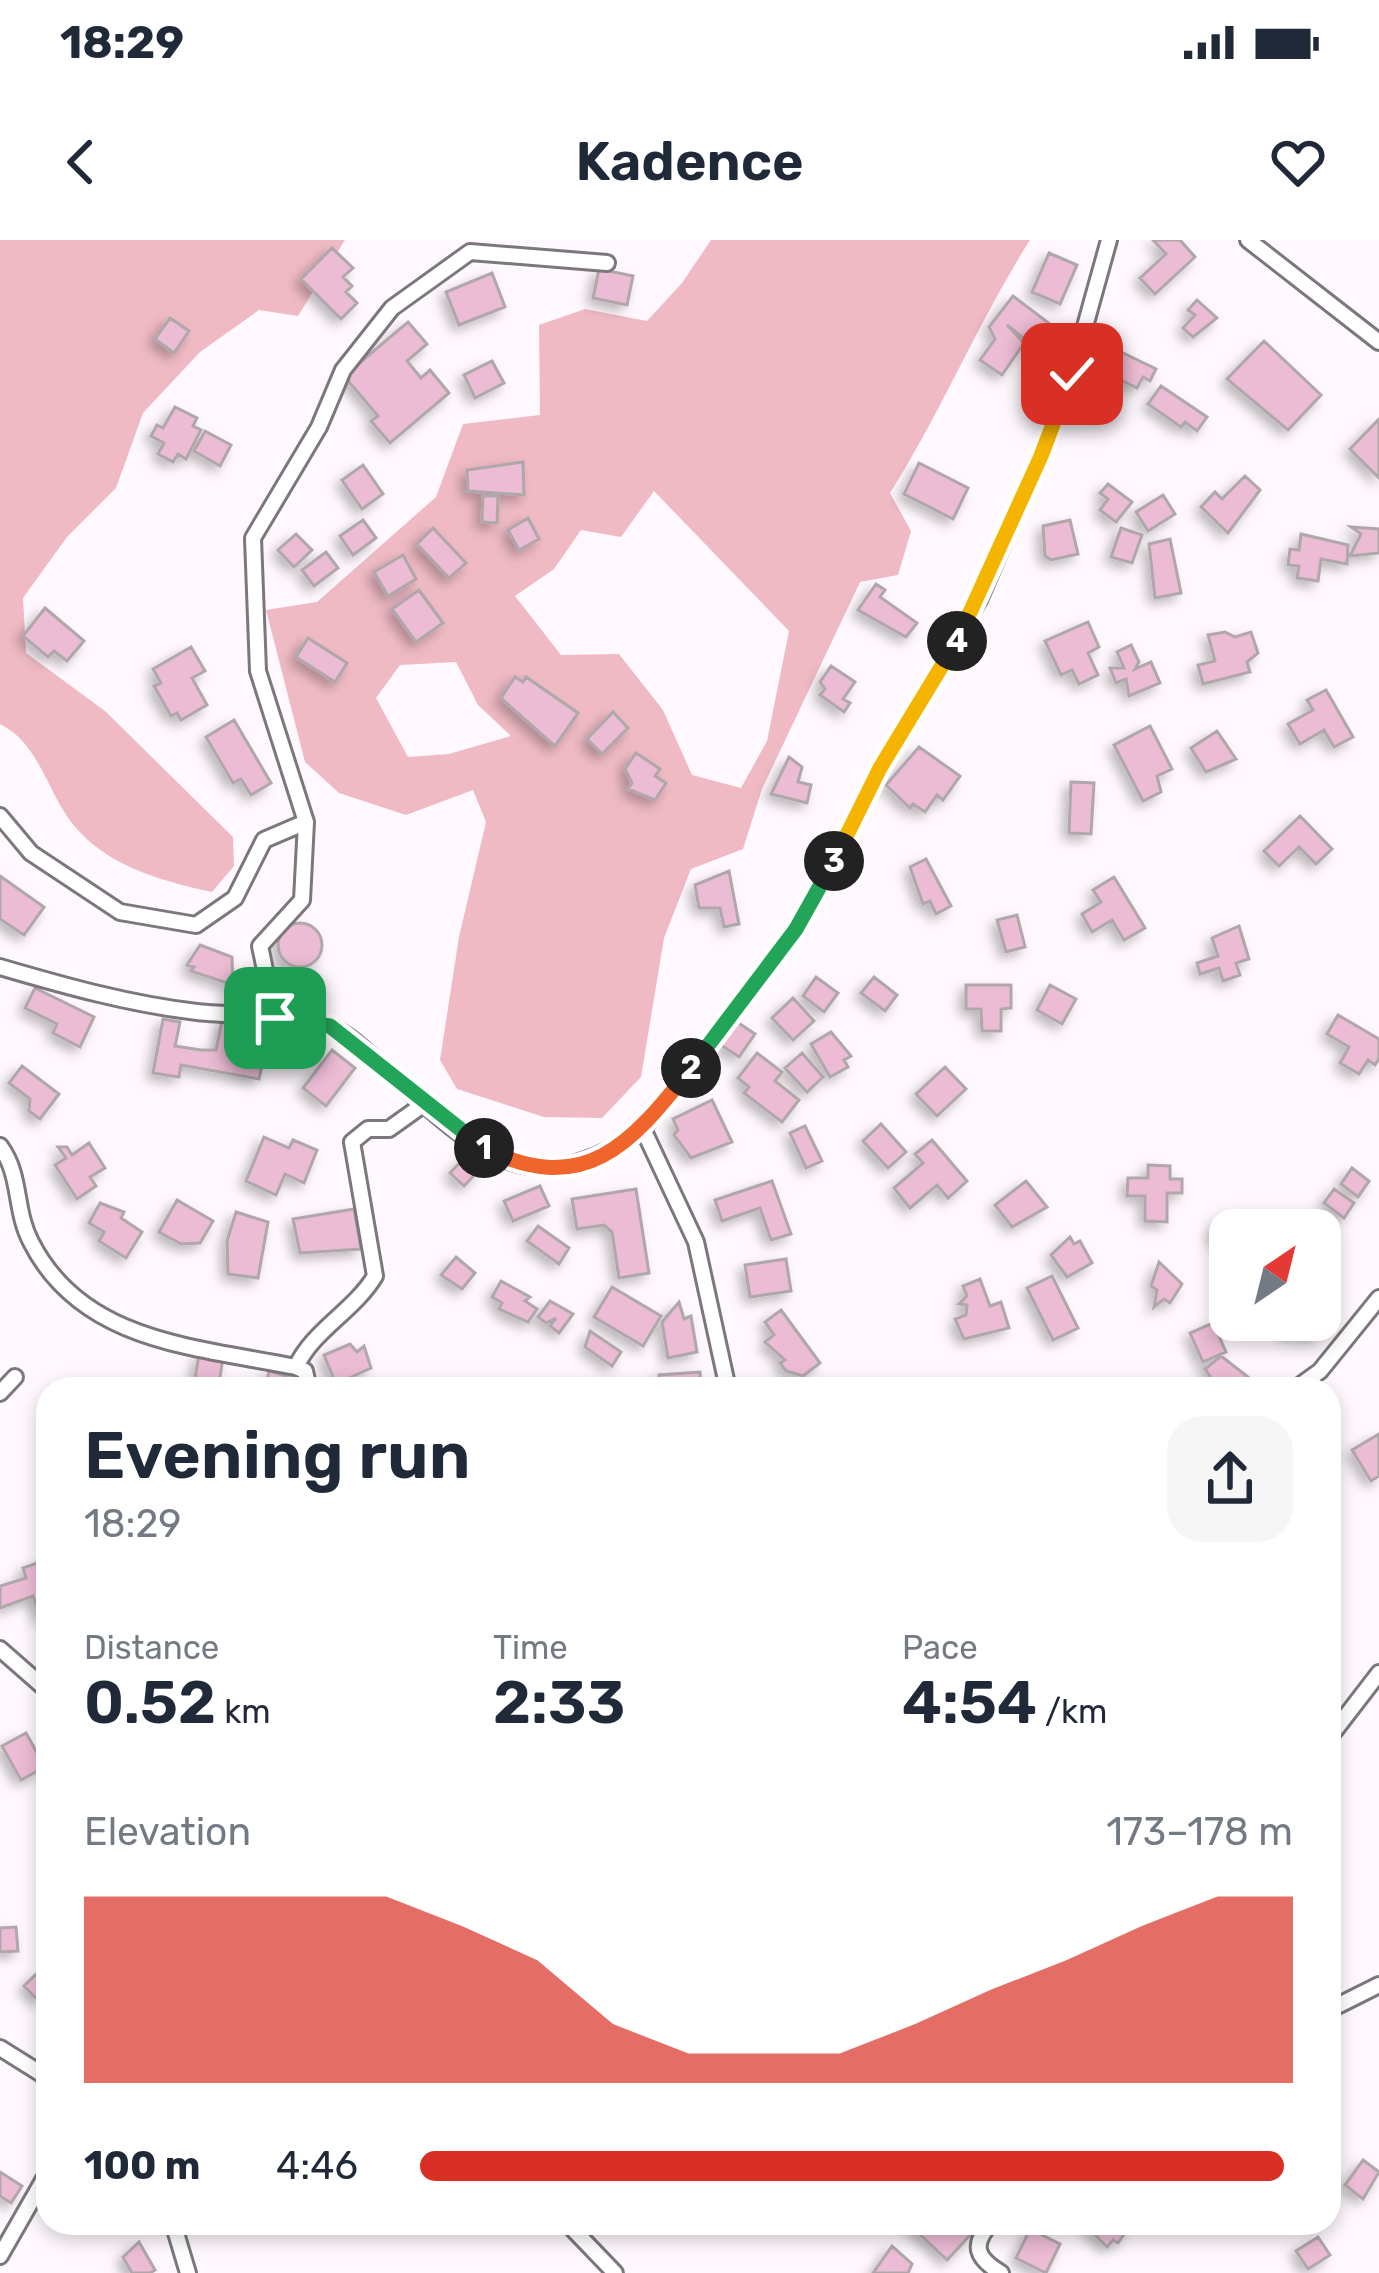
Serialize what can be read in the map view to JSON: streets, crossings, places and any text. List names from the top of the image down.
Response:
{
  "north": "top right",
  "page": {
    "status": "18:29",
    "header": "Kadence",
    "pins": [
      "4",
      "3",
      "2",
      "1"
    ],
    "heading": ["Evening run", "18:29"],
    "stats": [
      ["Distance", "0.52 km"],
      ["Time", "2:33"],
      ["Pace", "4:54 /km"]
    ],
    "chart": ["Elevation", "173–178 m"],
    "list": [
      {
        "name": "100 m",
        "note": "4:46"
      }
    ]
  }
}
